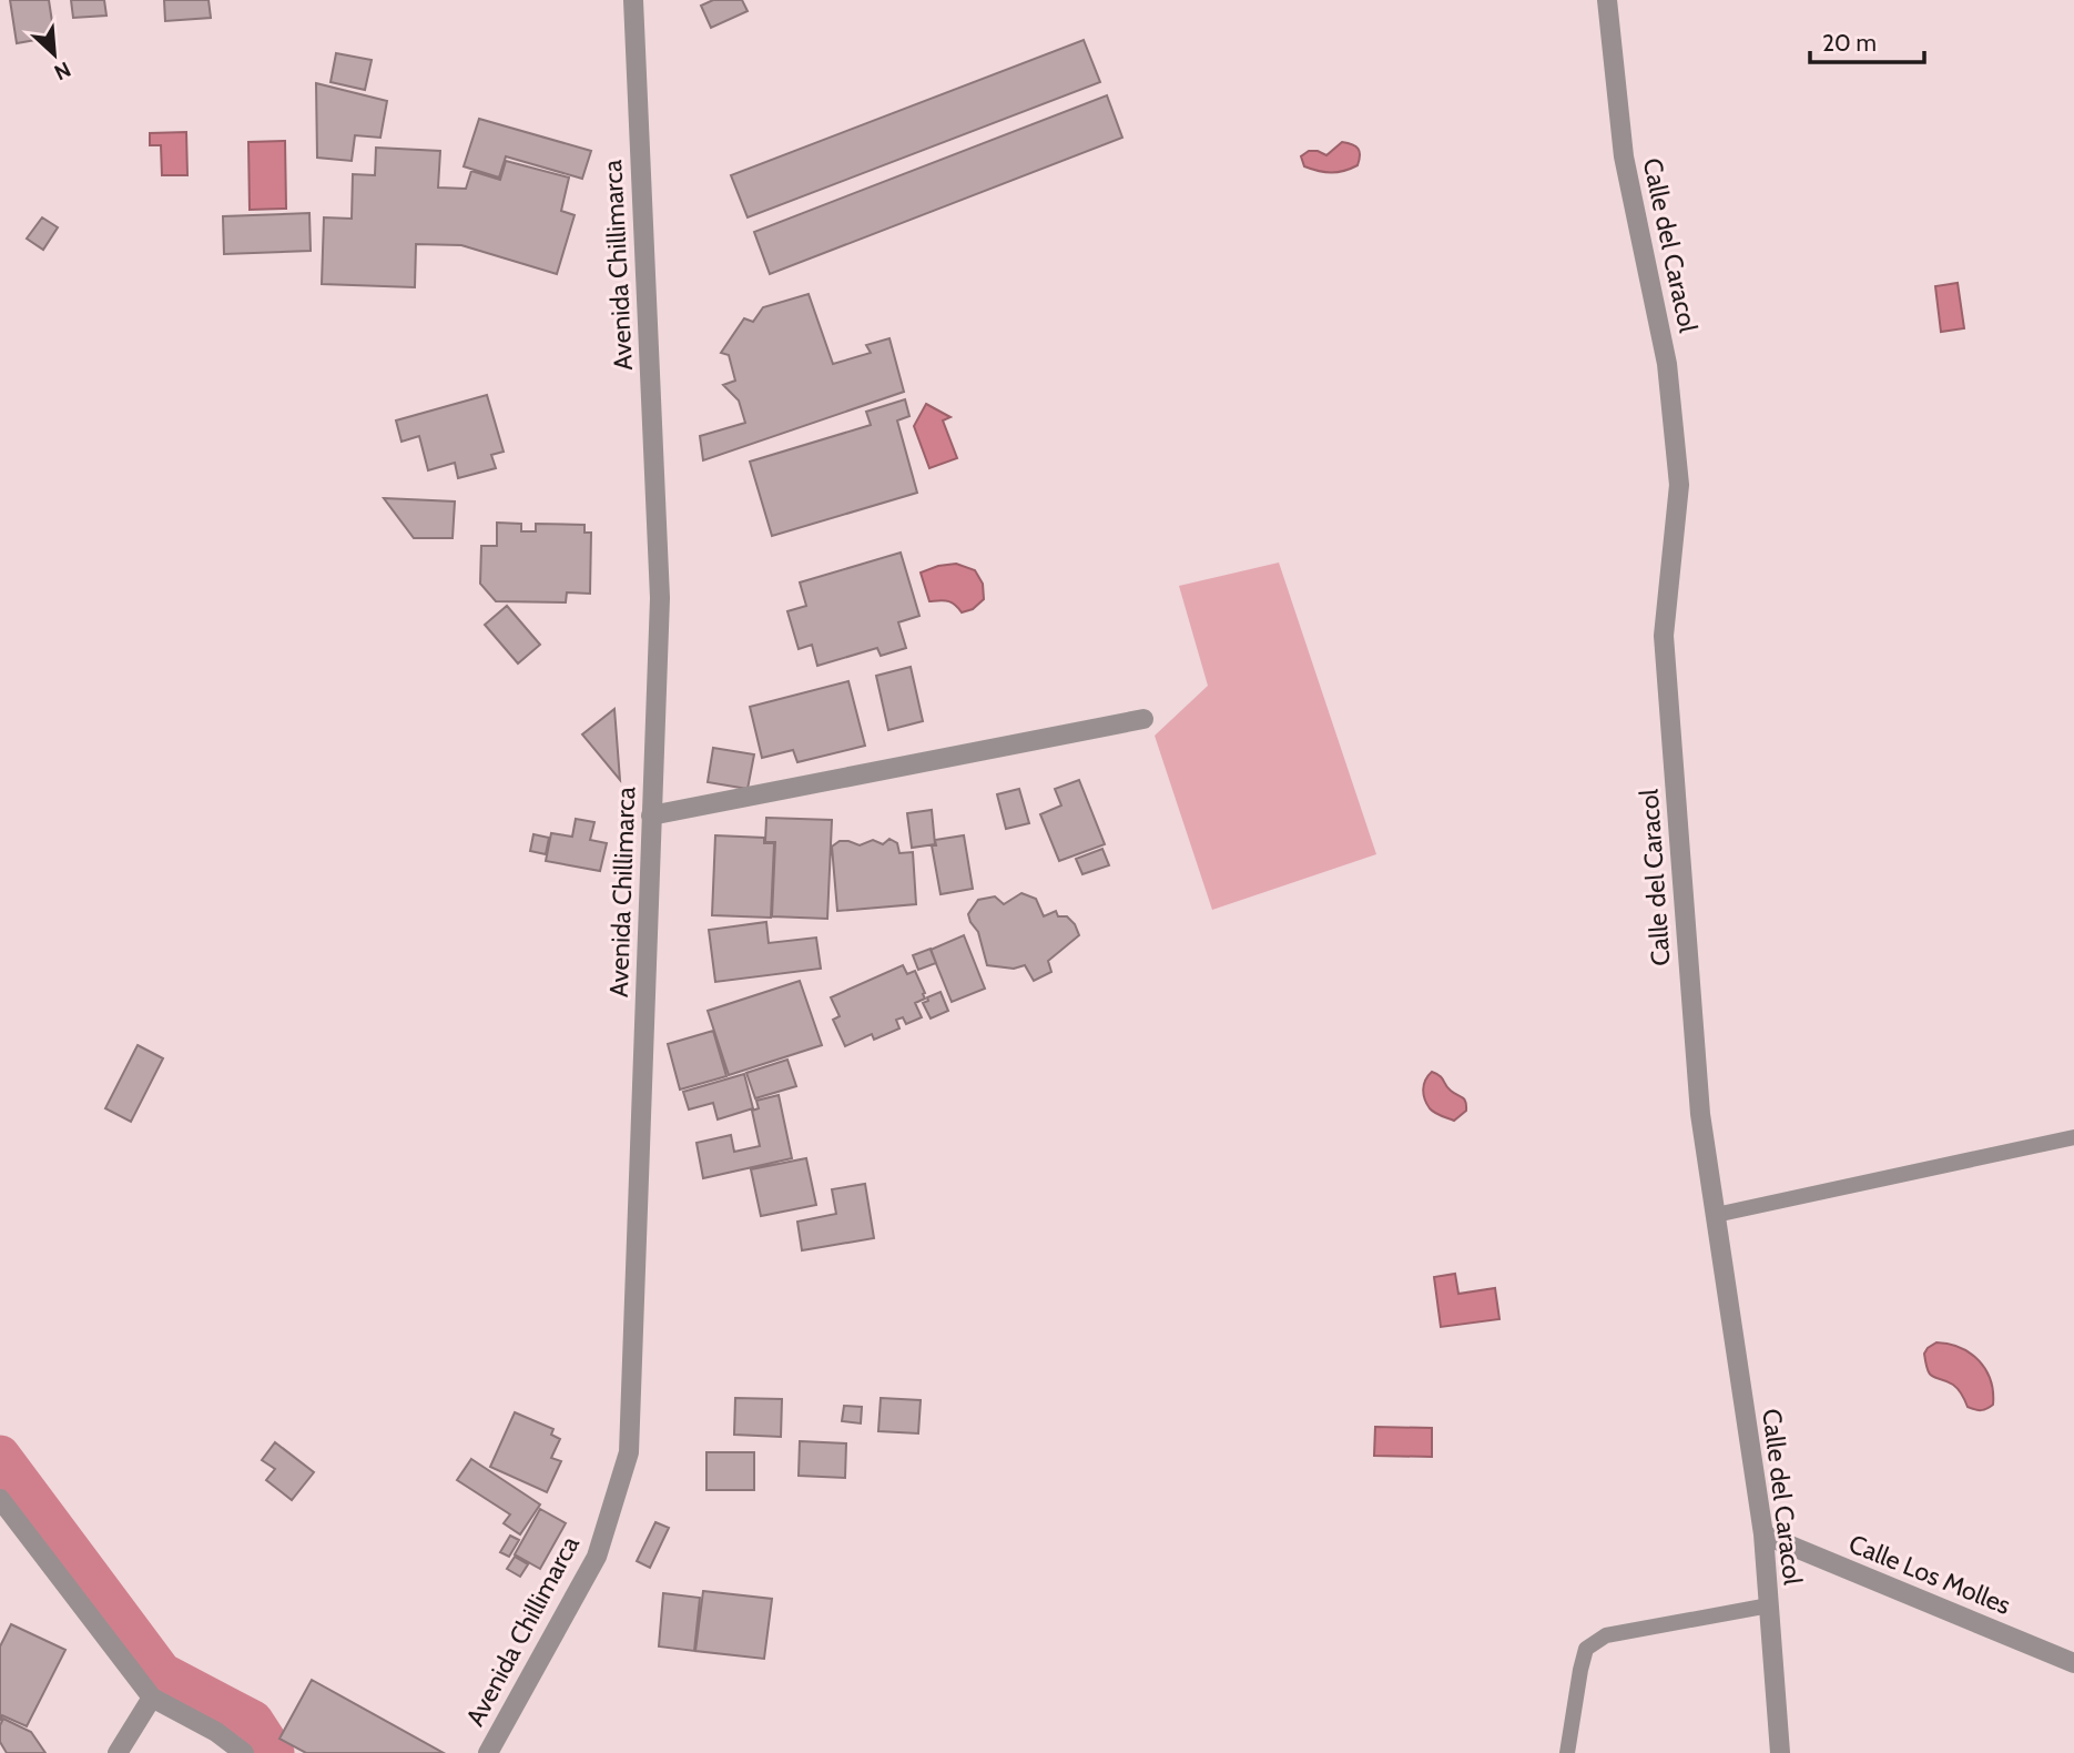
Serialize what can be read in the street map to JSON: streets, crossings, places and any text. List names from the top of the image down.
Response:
{
  "streets": {
    "street": ["Calle del Caracol", "Avenida Chillimarca", "Calle Los Molles"]
  },
  "crossings": [
    ["Calle del Caracol", "Calle Los Molles"]
  ],
  "scale_bar": "20 m",
  "north": "bottom right"
}
